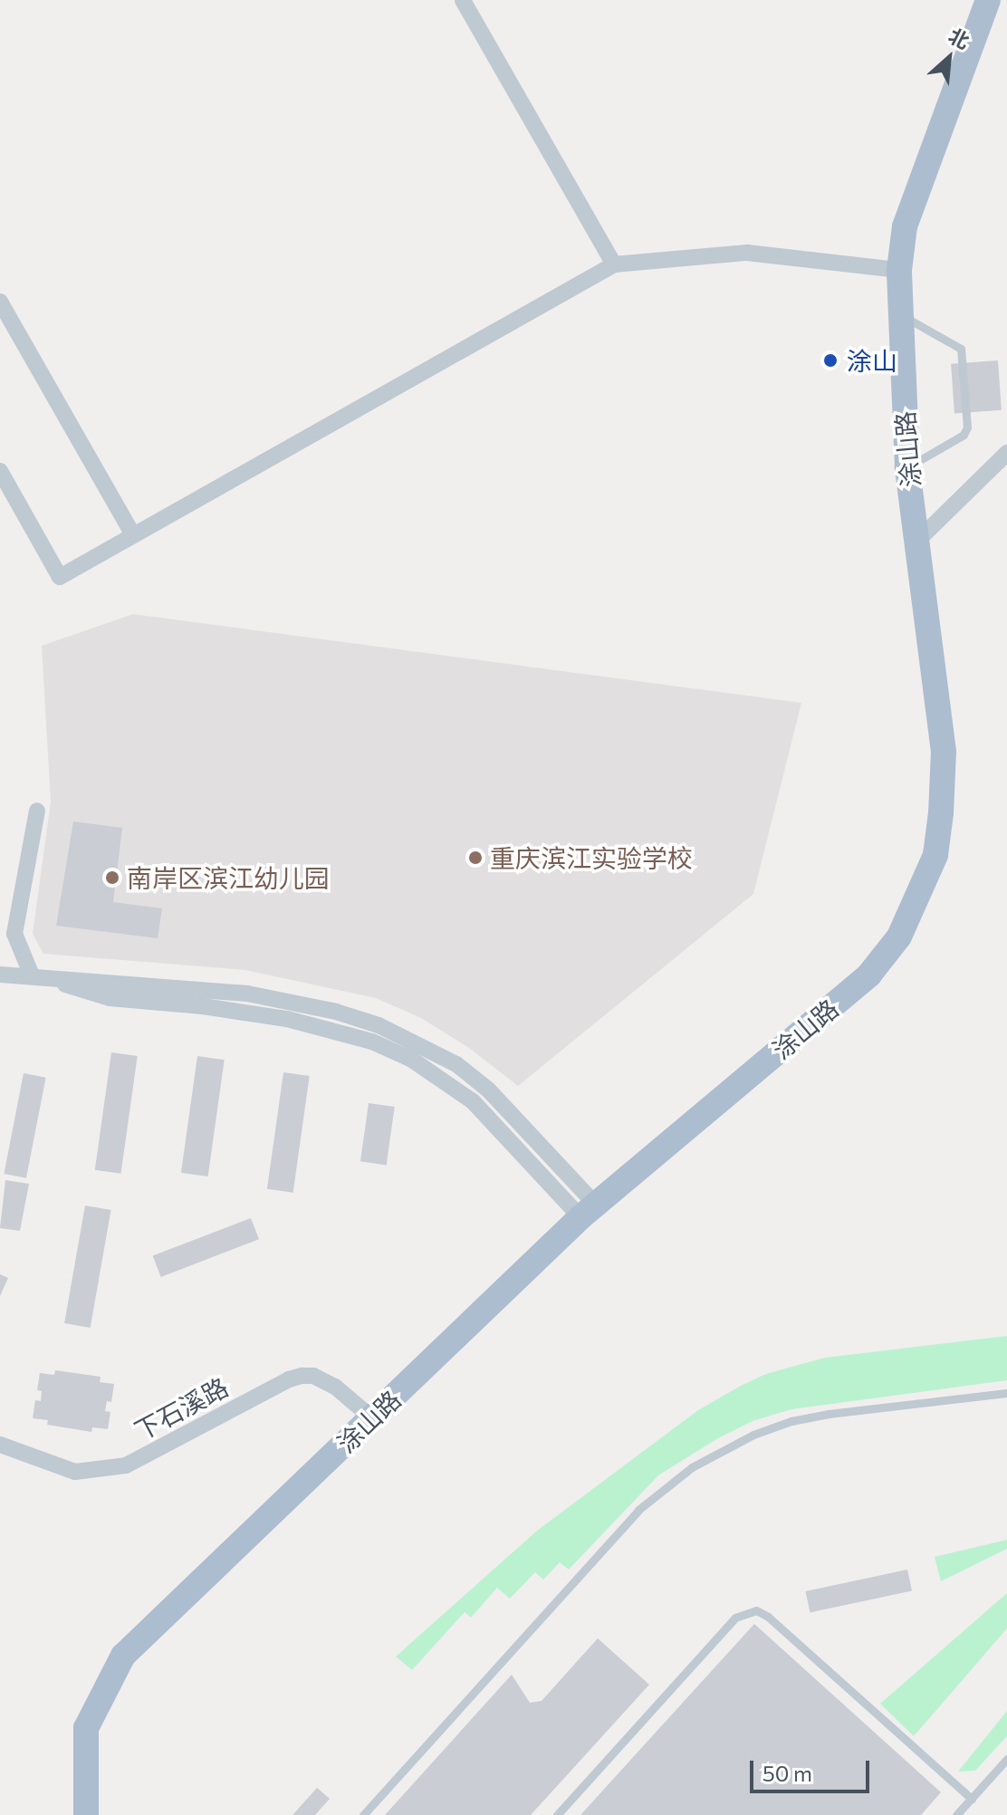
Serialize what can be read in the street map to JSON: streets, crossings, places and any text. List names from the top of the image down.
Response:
{
  "streets": {
    "main road": ["涂山路"],
    "street": ["下石溪路"]
  },
  "crossings": [
    ["涂山路", "下石溪路"]
  ],
  "places": ["涂山", "重庆滨江实验学校", "南岸区滨江幼儿园"],
  "scale_bar": "50 m",
  "north": "top right"
}
